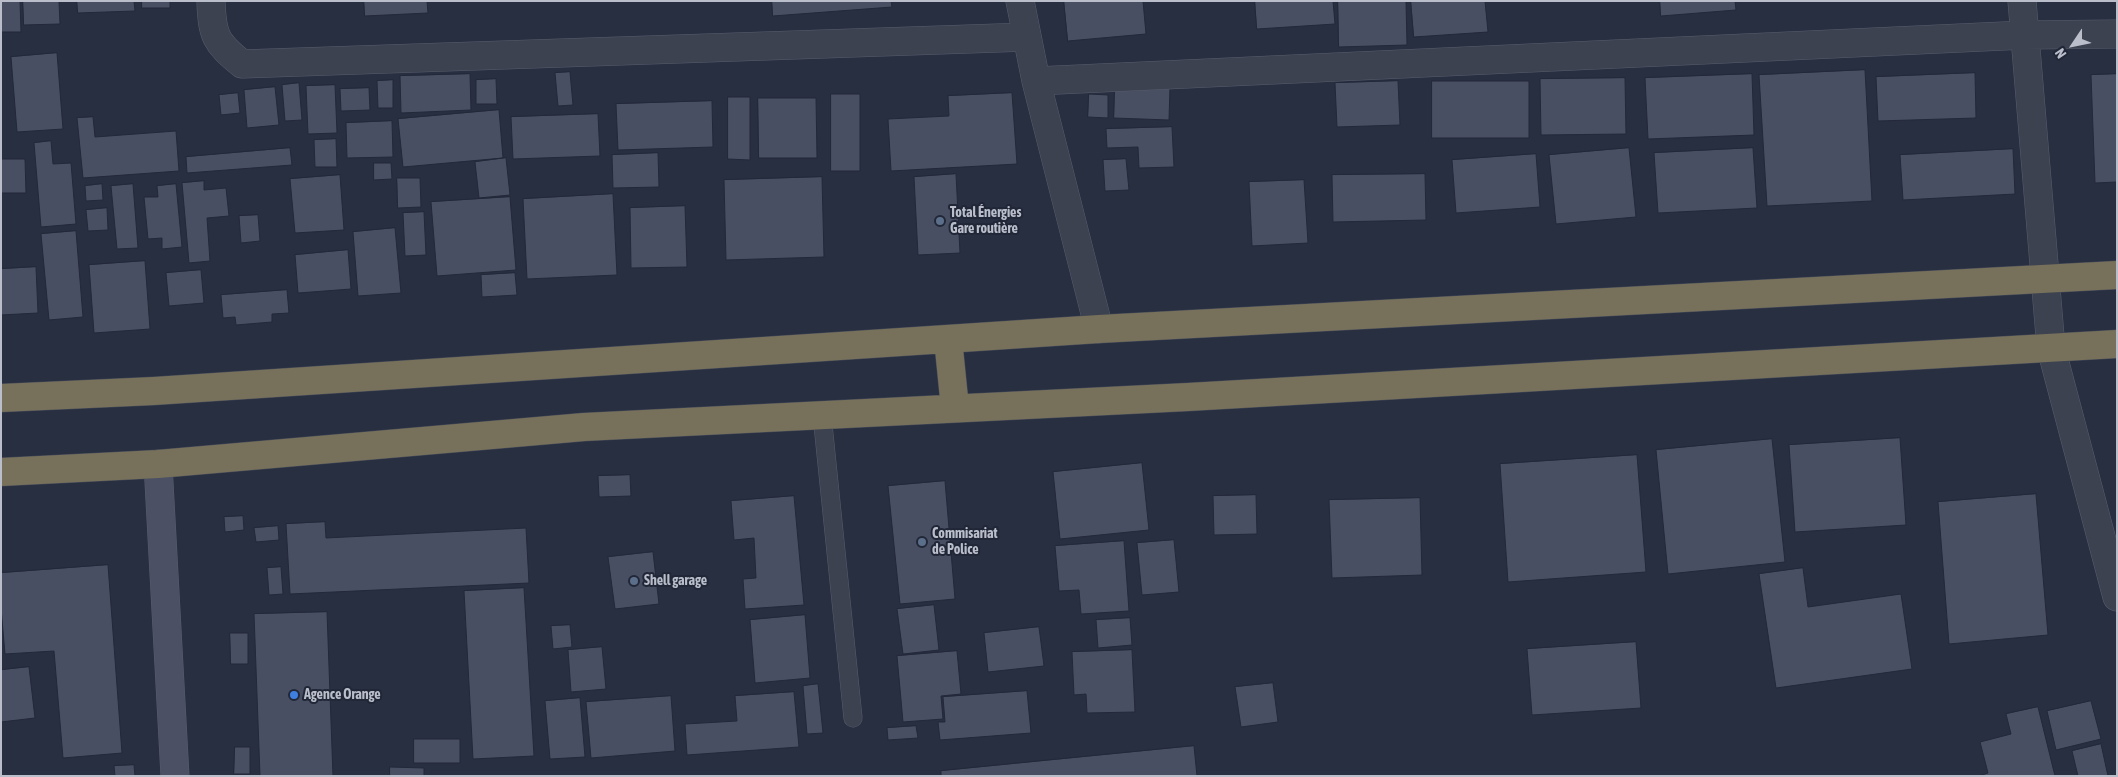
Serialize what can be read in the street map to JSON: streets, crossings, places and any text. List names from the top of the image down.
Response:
{
  "places": [
    "Total Énergies Gare routière",
    "Commisariat de Police",
    "Shell garage",
    "Agence Orange"
  ],
  "north": "bottom left"
}
